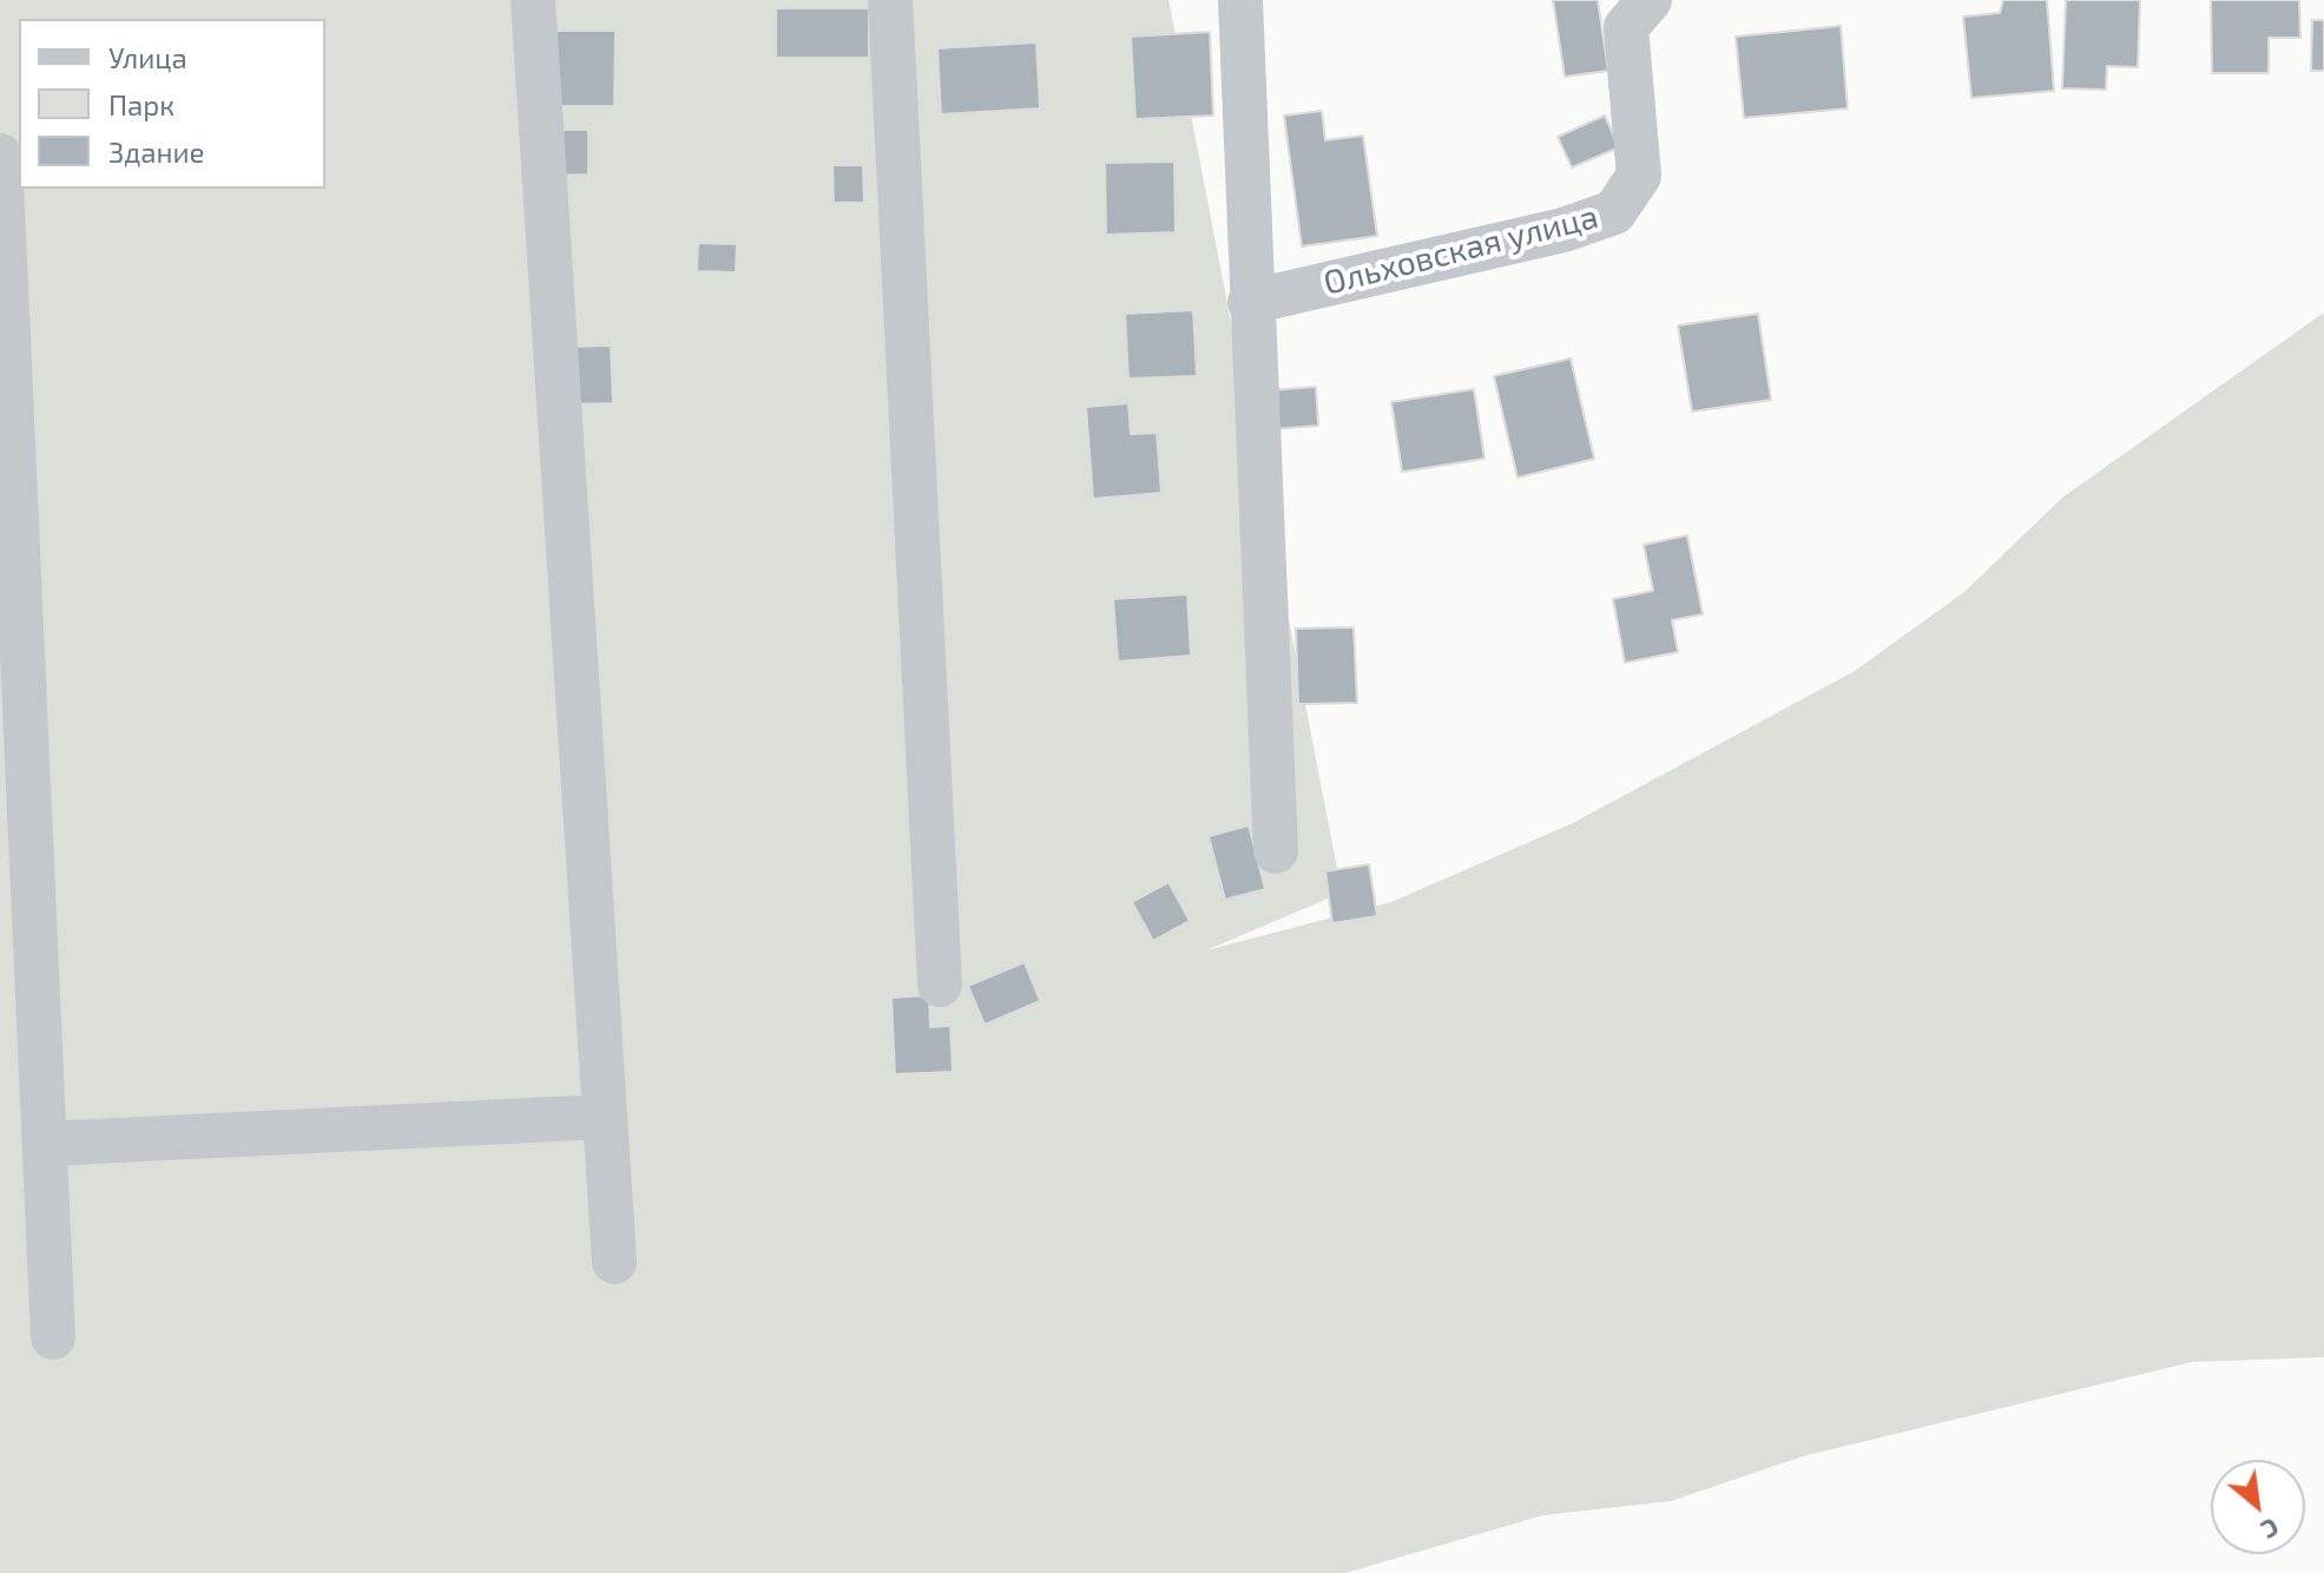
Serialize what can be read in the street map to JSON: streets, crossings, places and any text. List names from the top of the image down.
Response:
{
  "streets": {
    "street": ["Ольховская улица"]
  },
  "legend": ["Улица", "Парк", "Здание"],
  "north": "bottom right"
}
